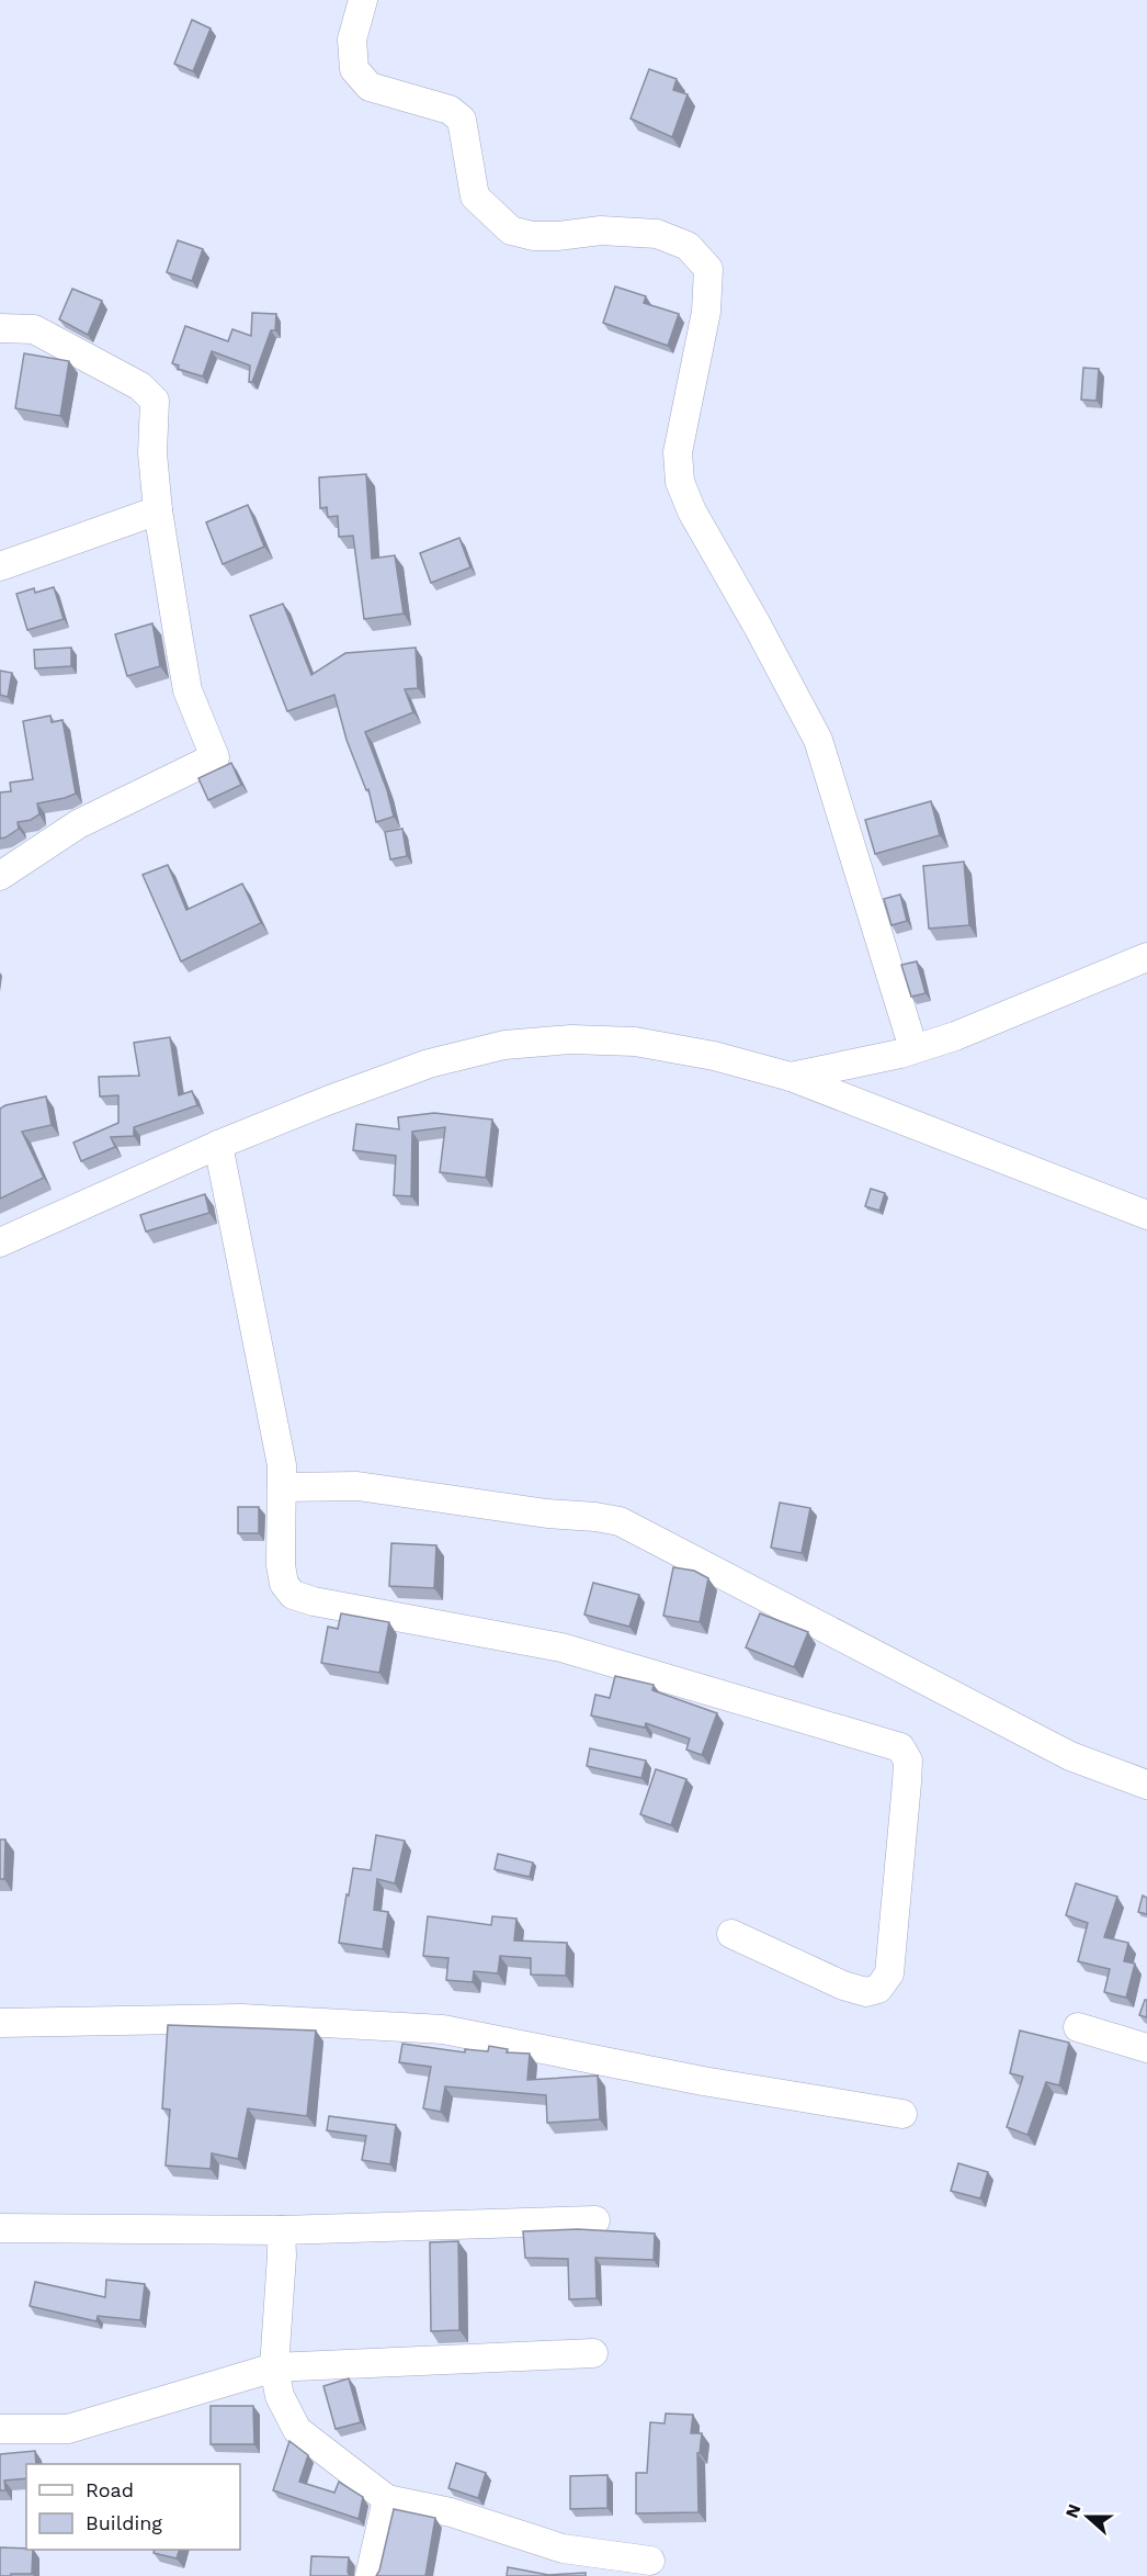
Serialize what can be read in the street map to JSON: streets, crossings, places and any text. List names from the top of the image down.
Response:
{
  "legend": ["Road", "Building"],
  "north": "left"
}
